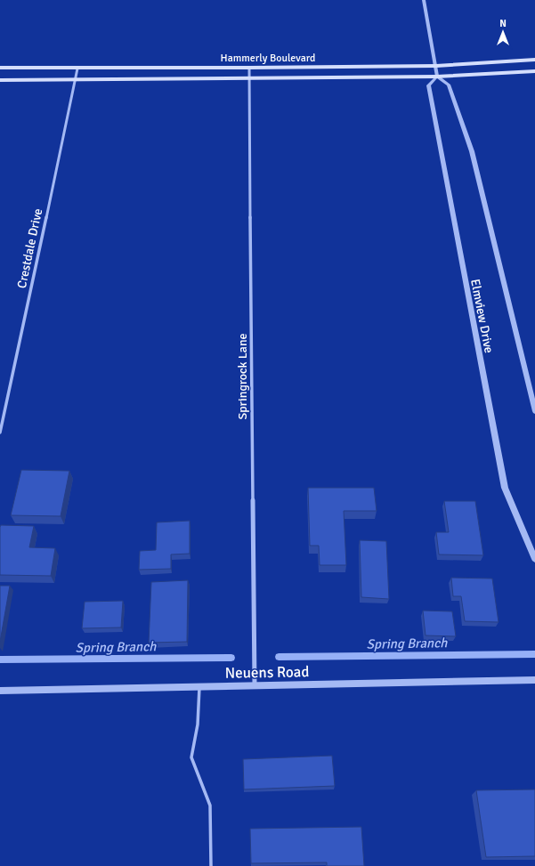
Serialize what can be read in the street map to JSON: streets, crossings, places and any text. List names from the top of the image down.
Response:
{
  "streets": {
    "main road": ["Hammerly Boulevard"],
    "street": [
      "Crestdale Drive",
      "Elmview Drive",
      "Springrock Lane",
      "Neuens Road"
    ]
  },
  "crossings": [
    ["Hammerly Boulevard", "Crestdale Drive"],
    ["Hammerly Boulevard", "Elmview Drive"],
    ["Hammerly Boulevard", "Springrock Lane"],
    ["Springrock Lane", "Neuens Road"]
  ],
  "water": ["Spring Branch"],
  "north": "top"
}
